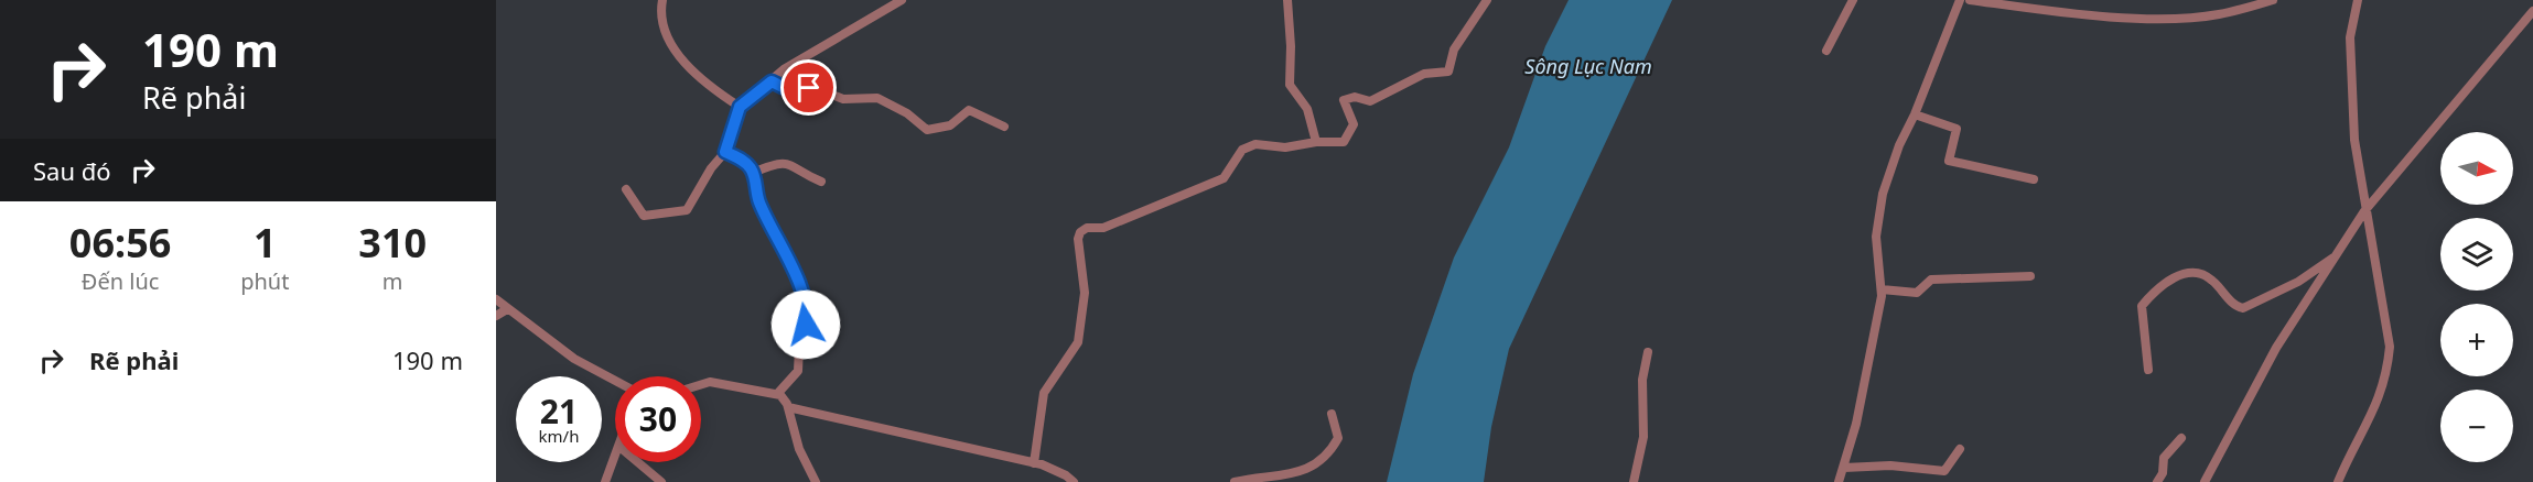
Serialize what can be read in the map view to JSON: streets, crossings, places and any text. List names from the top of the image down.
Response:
{
  "water": ["Sông Lục Nam"],
  "north": "right",
  "page": {
    "turn": ["190 m", "Rẽ phải"],
    "map_buttons": ["+", "−"],
    "then": "Sau đó",
    "eta": [
      "06:56",
      "Đến lúc",
      "1",
      "phút",
      "310",
      "m"
    ],
    "list": [
      {
        "name": "Rẽ phải",
        "value": "190 m"
      }
    ],
    "speed": "21 km/h",
    "limit": "30"
  }
}
